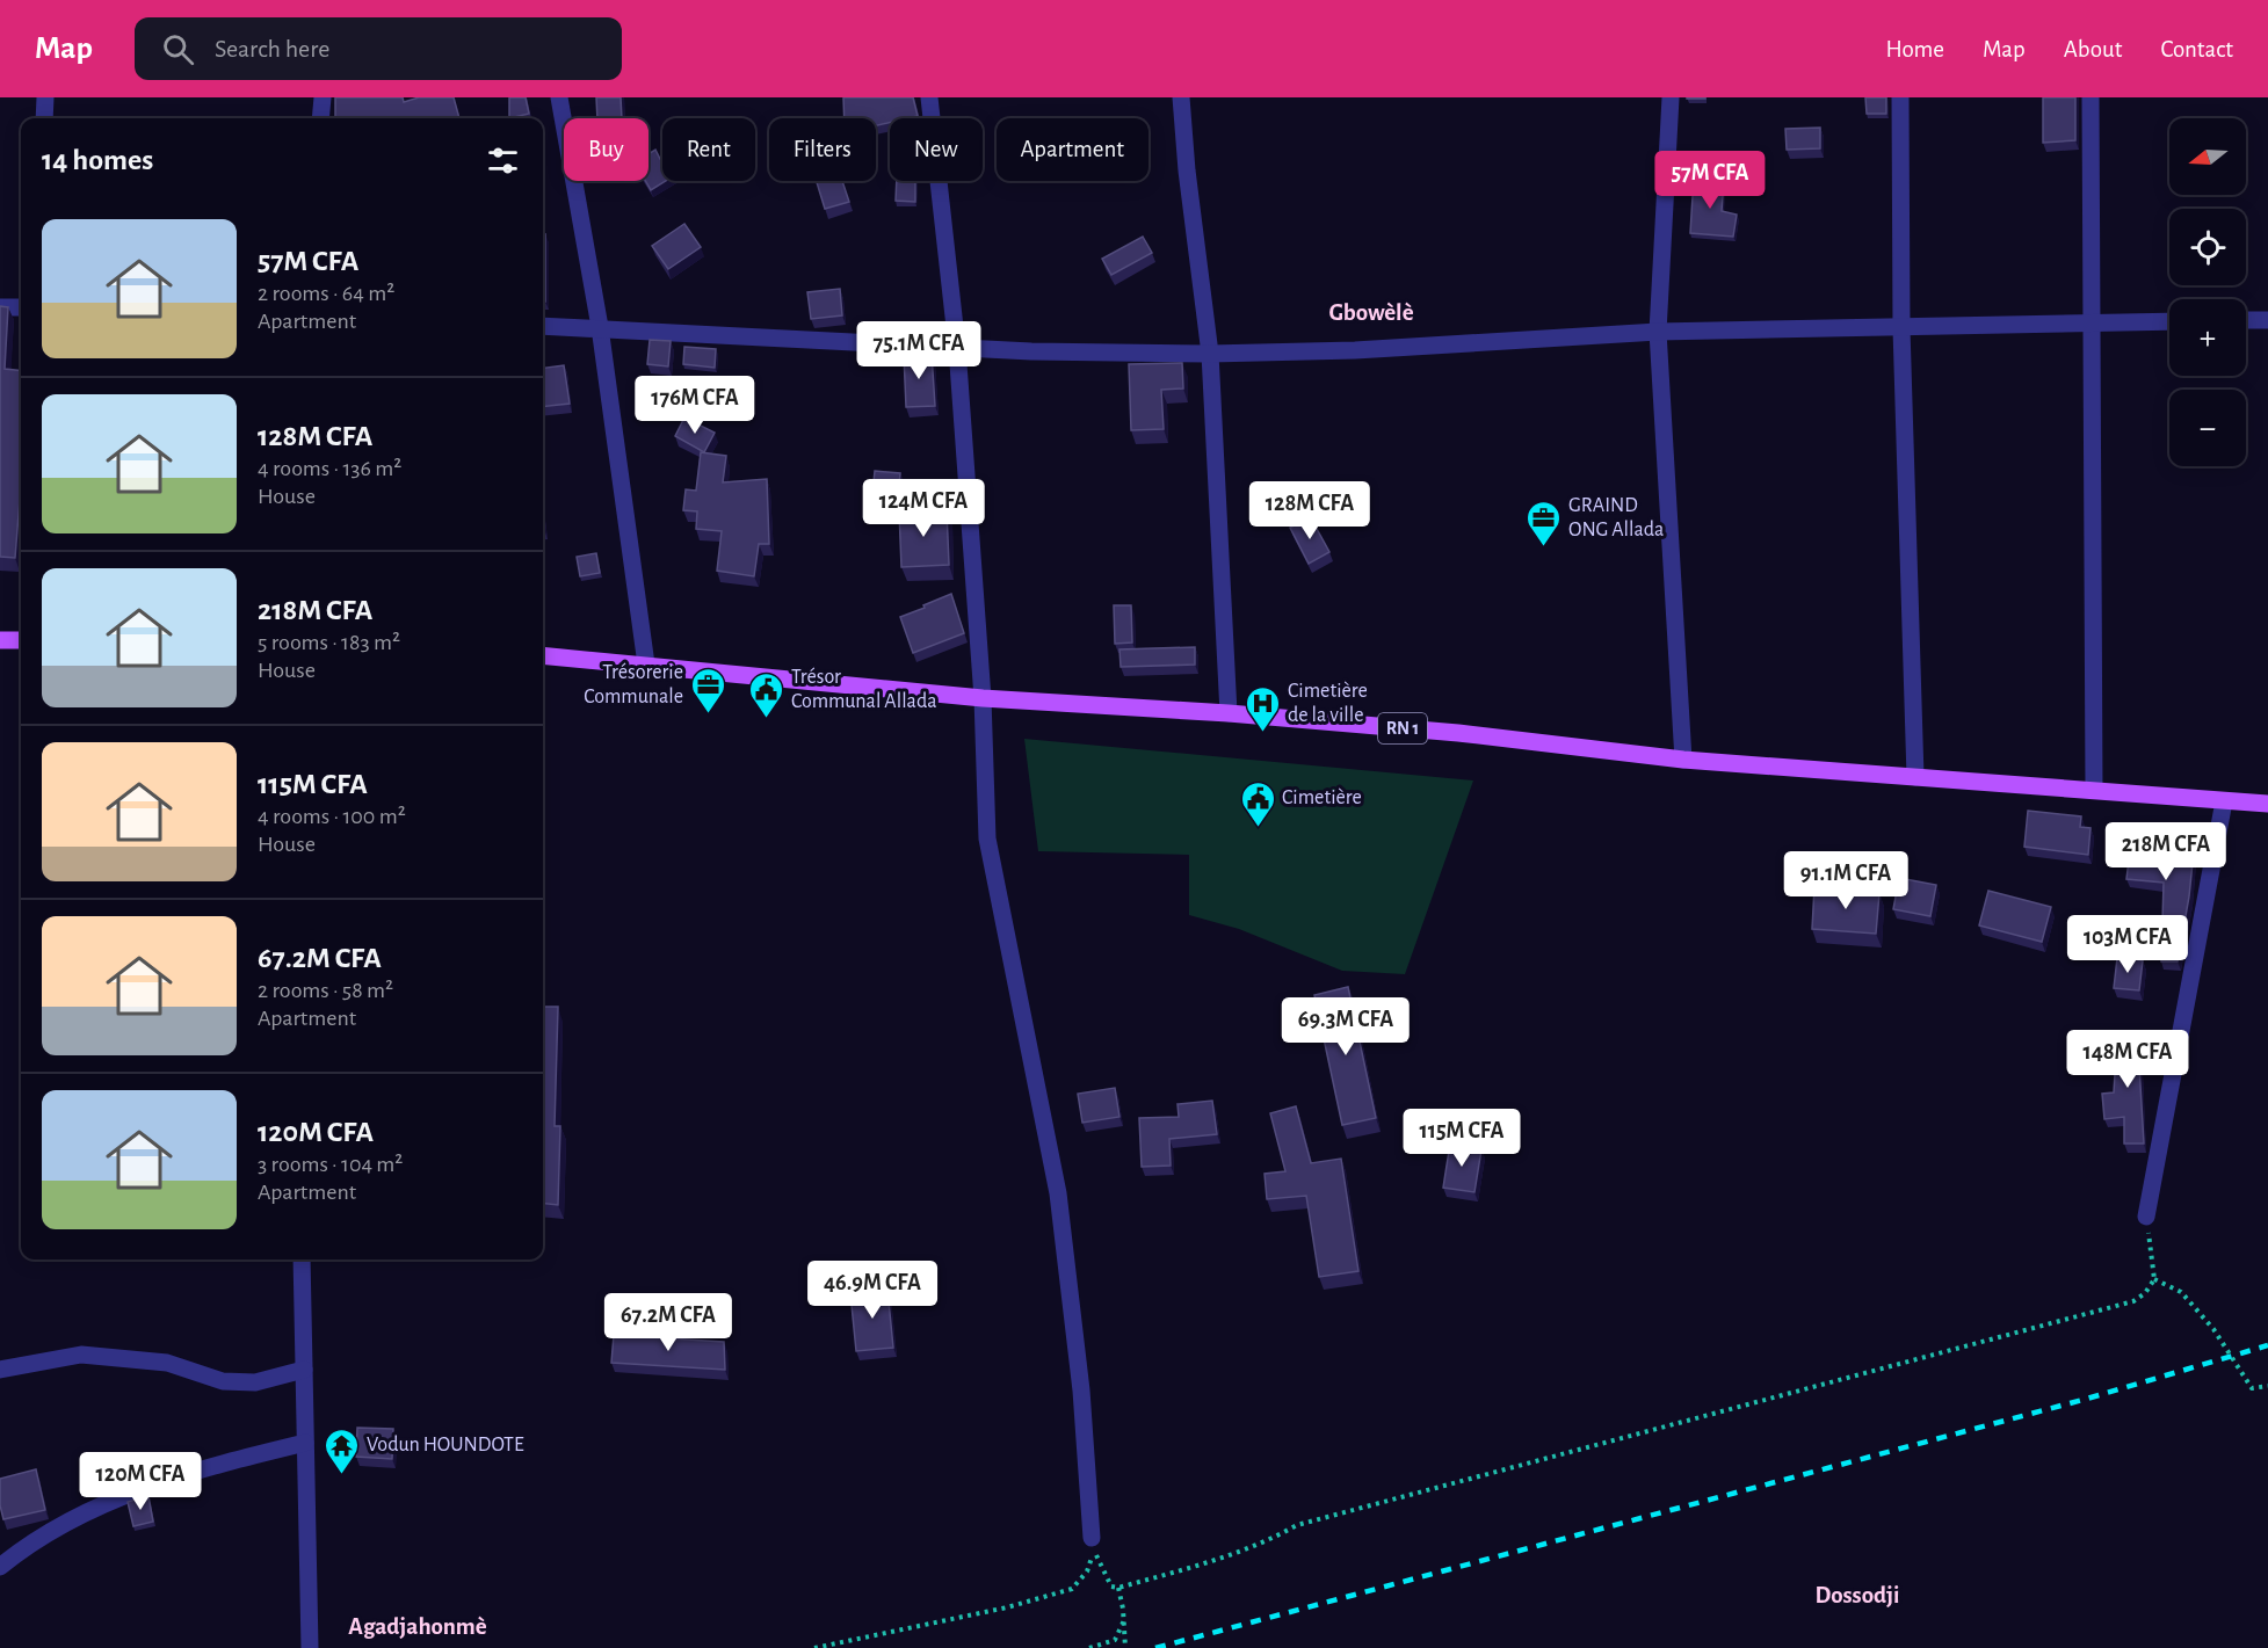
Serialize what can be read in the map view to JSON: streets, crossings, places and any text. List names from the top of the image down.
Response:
{
  "streets": {
    "main road": ["RN 1"]
  },
  "districts": ["Gbowèlè", "Dossodji", "Agadjahonmè"],
  "places": {
    "office": ["GRAIND ONG Allada", "Trésorerie Communale"],
    "public building": ["Trésor Communal Allada", "Cimetière"],
    "hospital": ["Cimetière de la ville"],
    "temple": ["Vodun HOUNDOTE"]
  },
  "north": "left",
  "page": {
    "header": "Map",
    "search": "Search here",
    "nav": [
      "Home",
      "Map",
      "About",
      "Contact"
    ],
    "map_buttons": ["+", "−"],
    "chip": [
      "Buy",
      "Rent",
      "Filters",
      "New",
      "Apartment"
    ],
    "heading": "14 homes",
    "price": [
      "57M CFA",
      "75.1M CFA",
      "176M CFA",
      "124M CFA",
      "128M CFA",
      "218M CFA",
      "91.1M CFA",
      "103M CFA",
      "69.3M CFA",
      "148M CFA",
      "115M CFA",
      "46.9M CFA",
      "67.2M CFA",
      "120M CFA"
    ],
    "list": [
      {
        "name": "57M CFA",
        "note": "2 rooms · 64 m² · Apartment"
      },
      {
        "name": "128M CFA",
        "note": "4 rooms · 136 m² · House"
      },
      {
        "name": "218M CFA",
        "note": "5 rooms · 183 m² · House"
      },
      {
        "name": "115M CFA",
        "note": "4 rooms · 100 m² · House"
      },
      {
        "name": "67.2M CFA",
        "note": "2 rooms · 58 m² · Apartment"
      },
      {
        "name": "120M CFA",
        "note": "3 rooms · 104 m² · Apartment"
      }
    ]
  }
}
